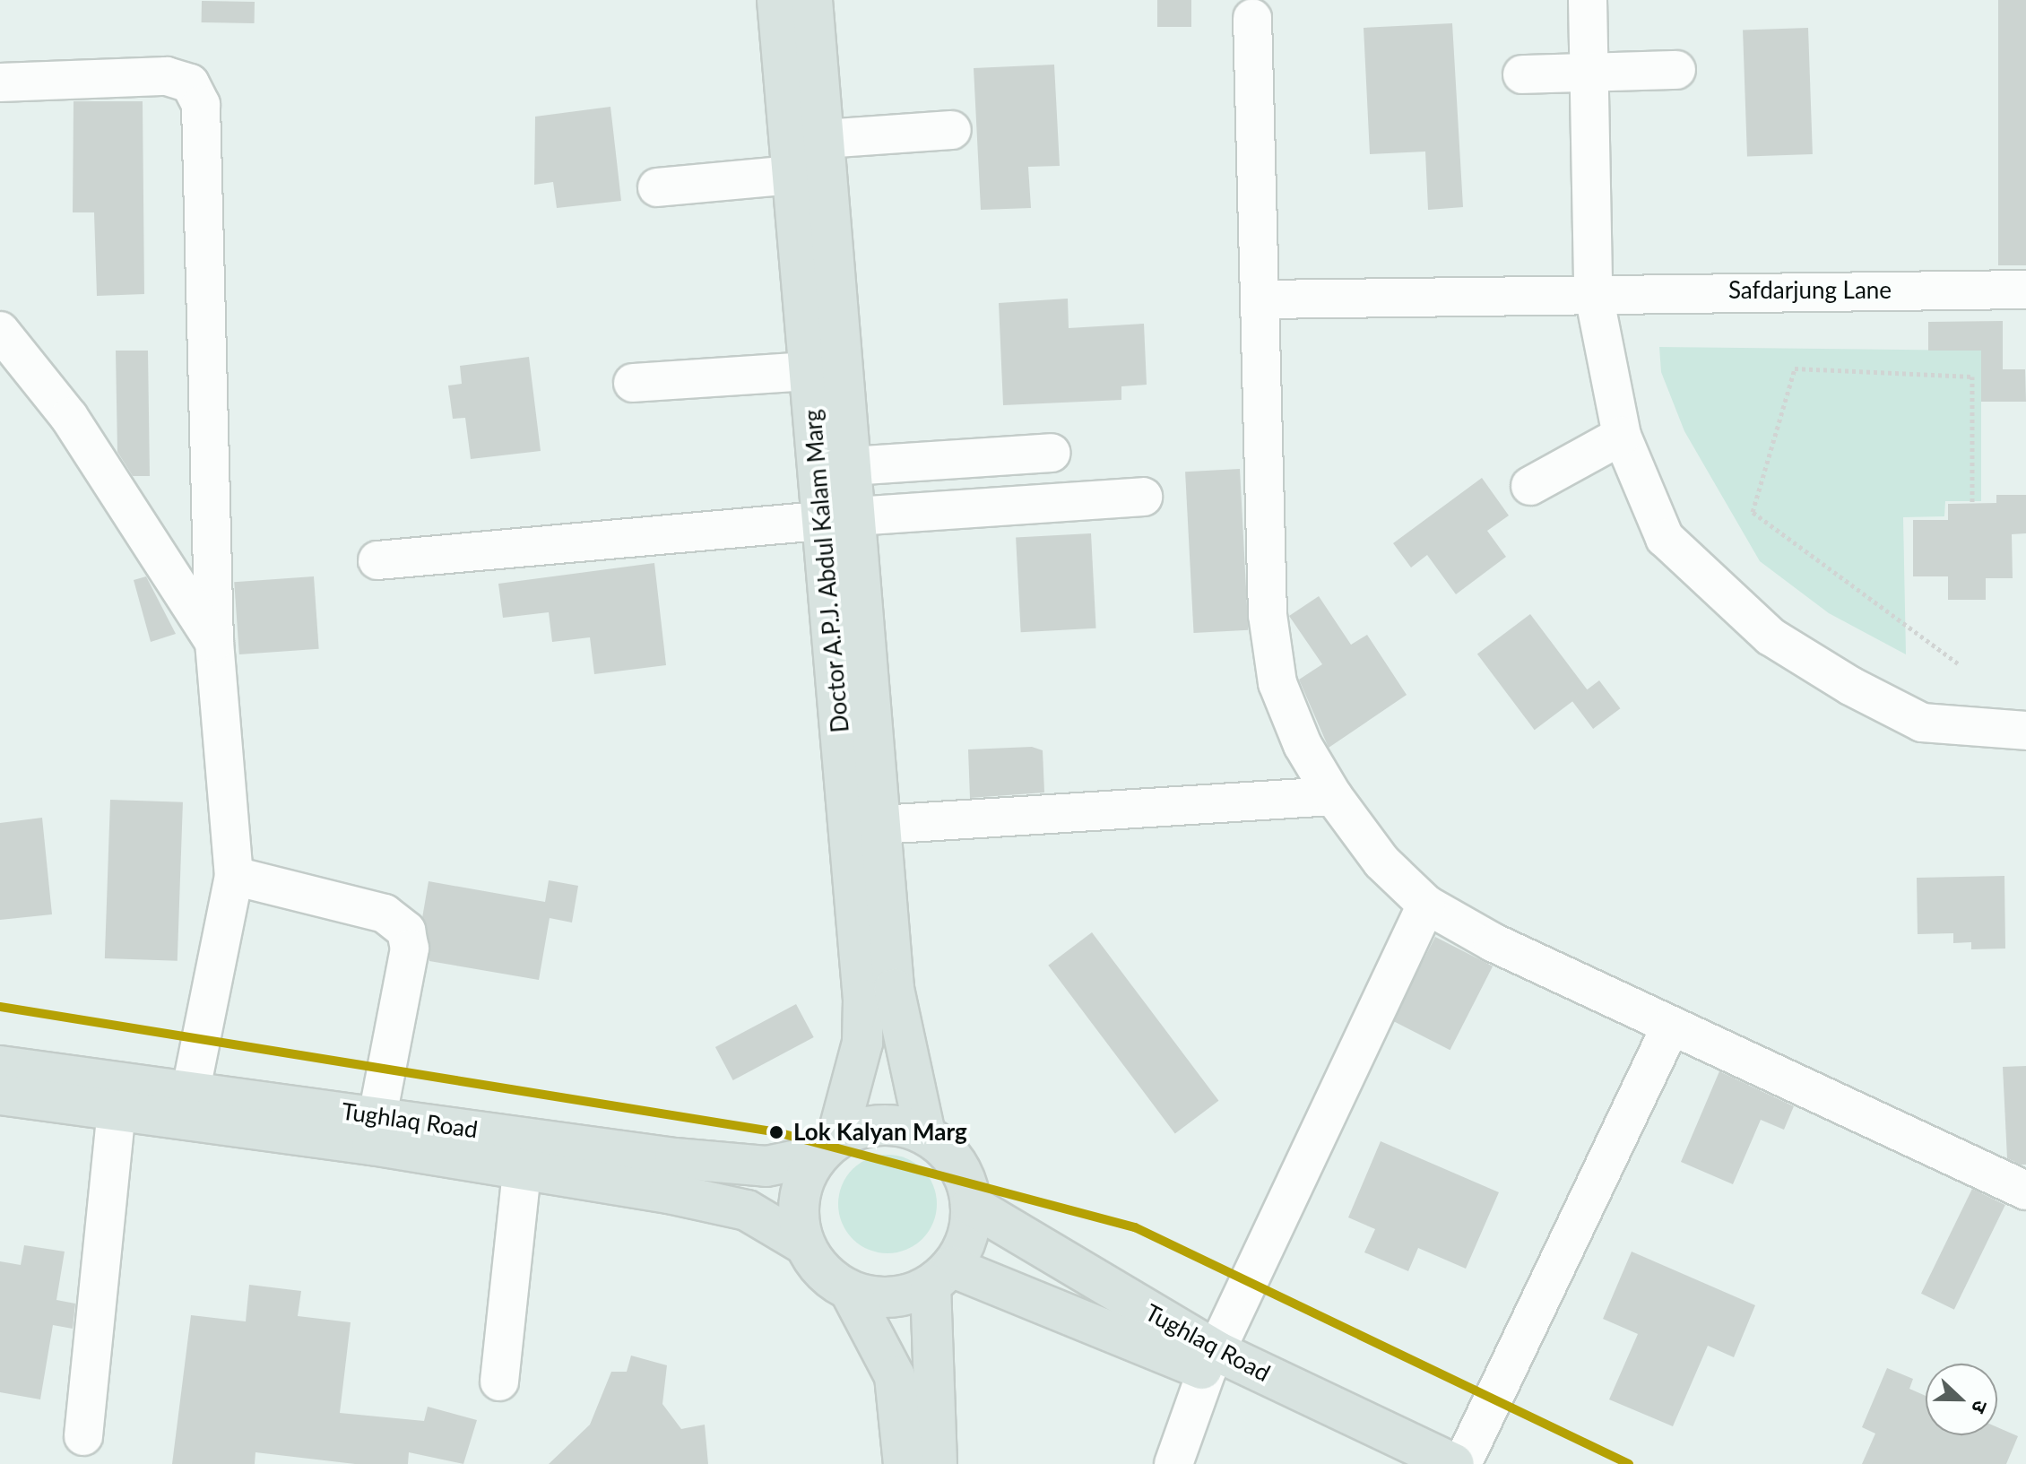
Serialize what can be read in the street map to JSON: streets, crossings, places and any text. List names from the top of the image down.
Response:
{
  "streets": {
    "main road": ["Doctor A.P.J. Abdul Kalam Marg", "Tughlaq Road"],
    "street": ["Safdarjung Lane"]
  },
  "crossings": [
    ["Doctor A.P.J. Abdul Kalam Marg", "Tughlaq Road"]
  ],
  "places": ["Lok Kalyan Marg"],
  "north": "right"
}
